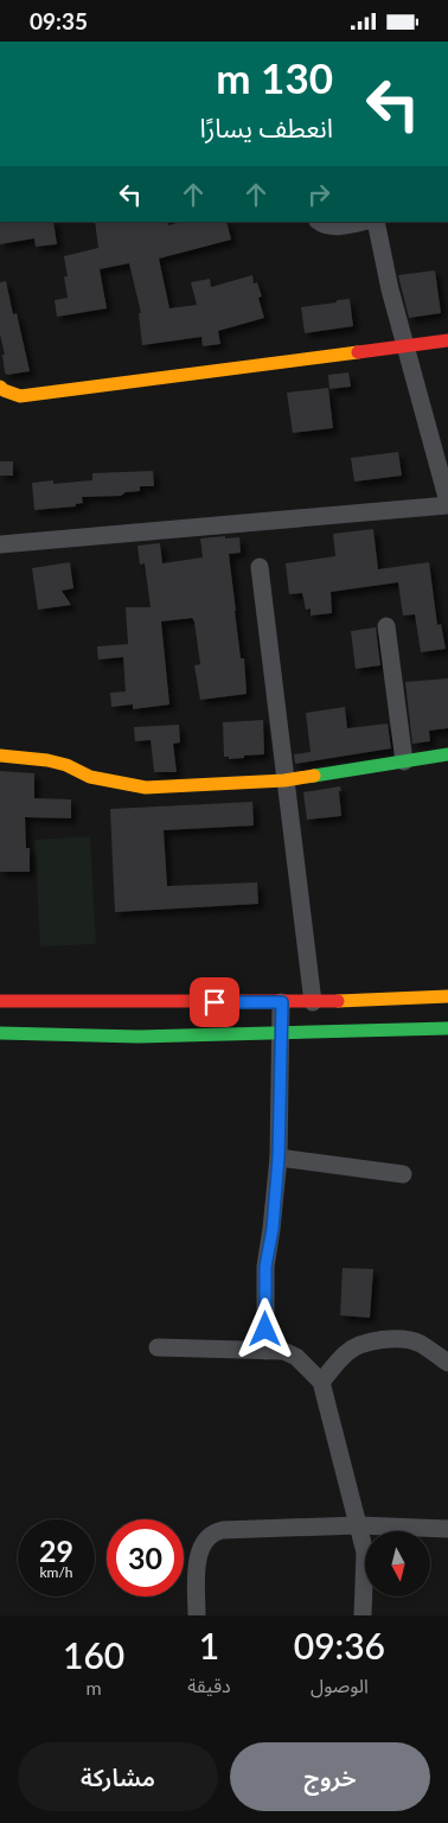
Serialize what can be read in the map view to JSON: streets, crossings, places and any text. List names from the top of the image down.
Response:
{
  "north": "bottom",
  "page": {
    "status": "09:35",
    "turn": ["130 m", "انعطف يسارًا"],
    "speed": "29 km/h",
    "limit": "30",
    "eta": [
      "09:36",
      "الوصول",
      "1",
      "دقيقة",
      "160",
      "m"
    ],
    "buttons": ["خروج", "مشاركة"]
  }
}
